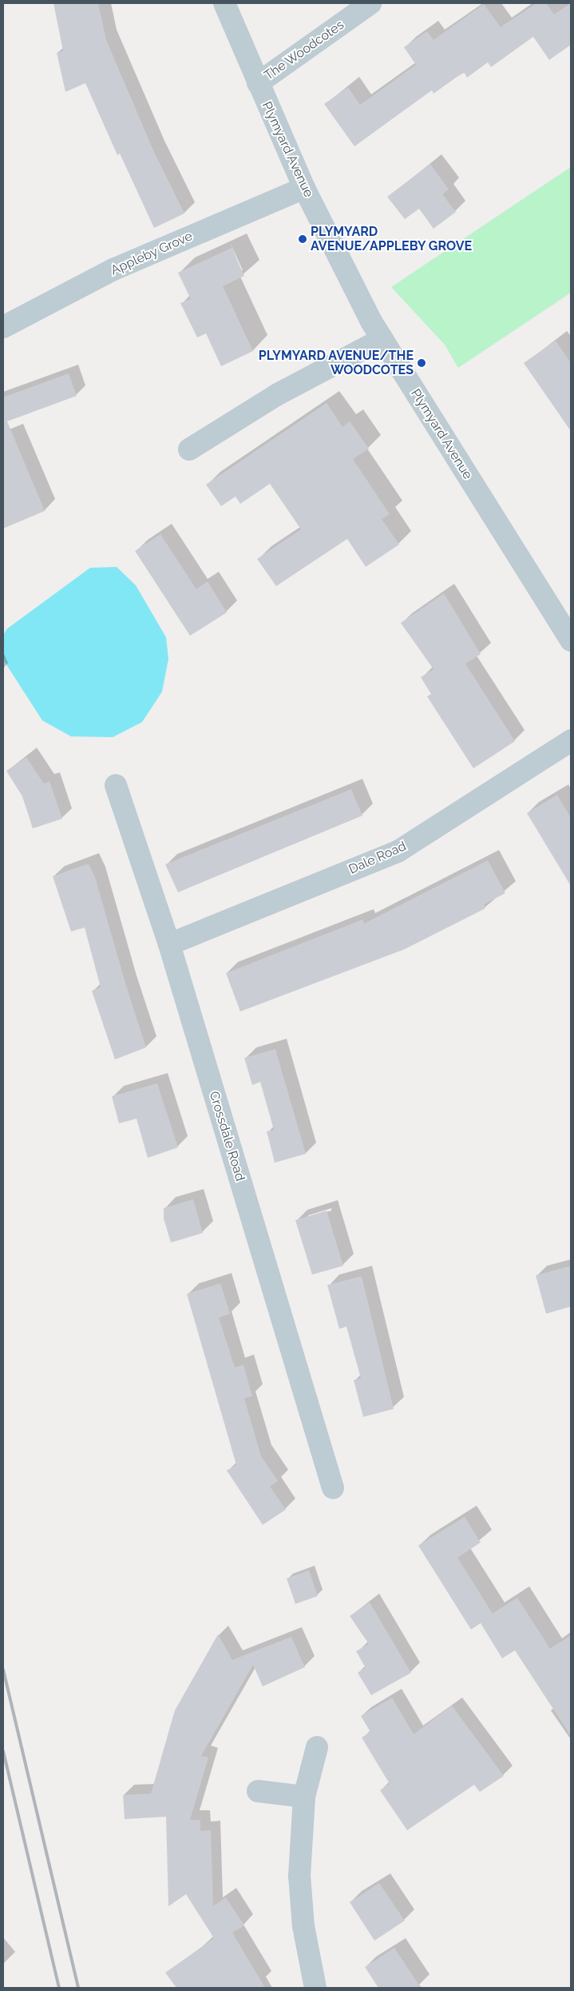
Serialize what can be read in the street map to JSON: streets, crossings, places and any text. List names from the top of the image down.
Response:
{
  "streets": {
    "street": [
      "The Woodcotes",
      "Plymyard Avenue",
      "Appleby Grove",
      "Dale Road",
      "Crossdale Road"
    ]
  },
  "crossings": [
    ["The Woodcotes", "Plymyard Avenue"],
    ["Plymyard Avenue", "Appleby Grove"],
    ["Dale Road", "Crossdale Road"]
  ],
  "places": ["PLYMYARD AVENUE/APPLEBY GROVE", "PLYMYARD AVENUE/THE WOODCOTES"]
}
